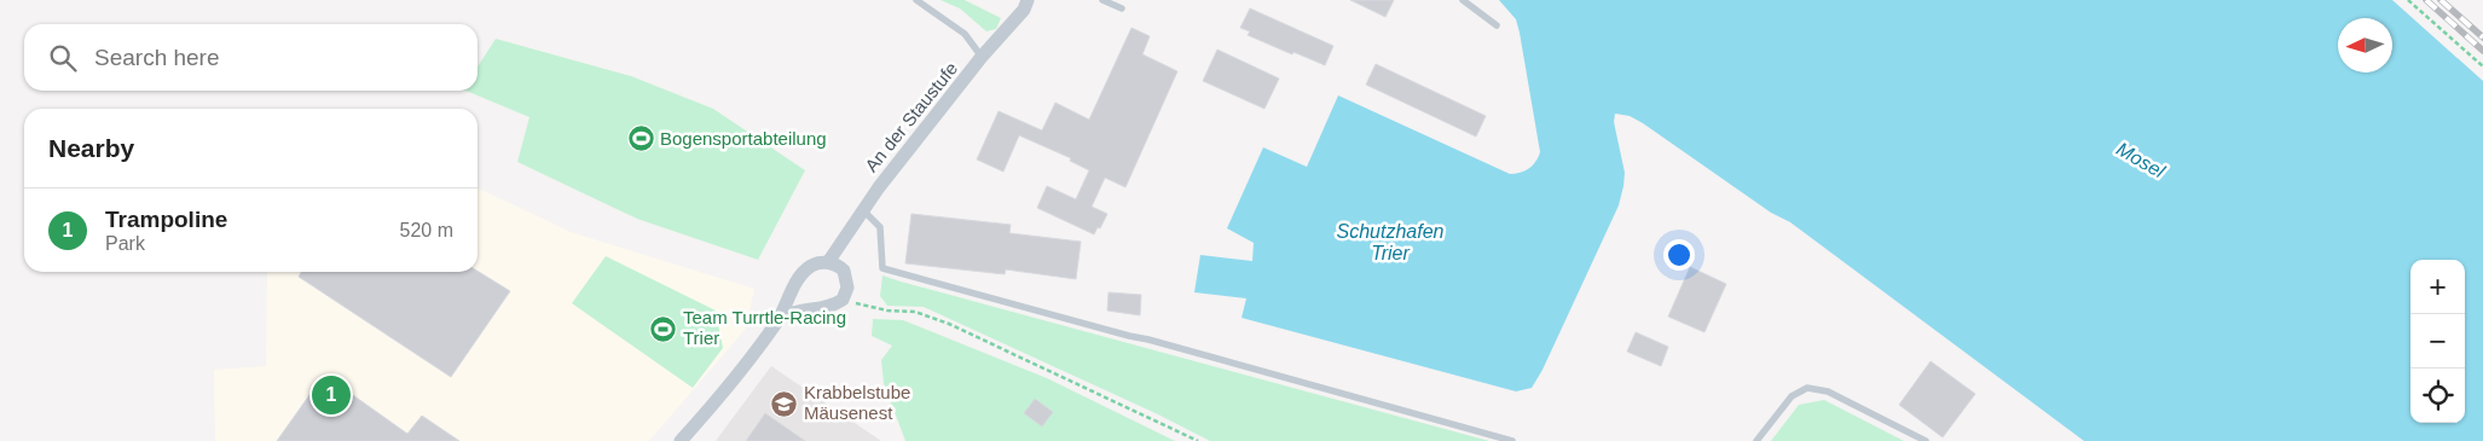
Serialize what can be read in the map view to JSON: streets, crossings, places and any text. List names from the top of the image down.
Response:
{
  "streets": {
    "street": ["An der Staustufe"]
  },
  "water": ["Mosel", "Schutzhafen Trier"],
  "places": {
    "sports": ["Bogensportabteilung", "Team Turrtle-Racing Trier"],
    "school or university": ["Krabbelstube Mäusenest"]
  },
  "north": "left",
  "page": {
    "search": "Search here",
    "heading": "Nearby",
    "list": [
      {
        "mark": "1",
        "name": "Trampoline",
        "note": "Park",
        "value": "520 m"
      }
    ],
    "map_buttons": ["+", "−"],
    "pins": "1"
  }
}
